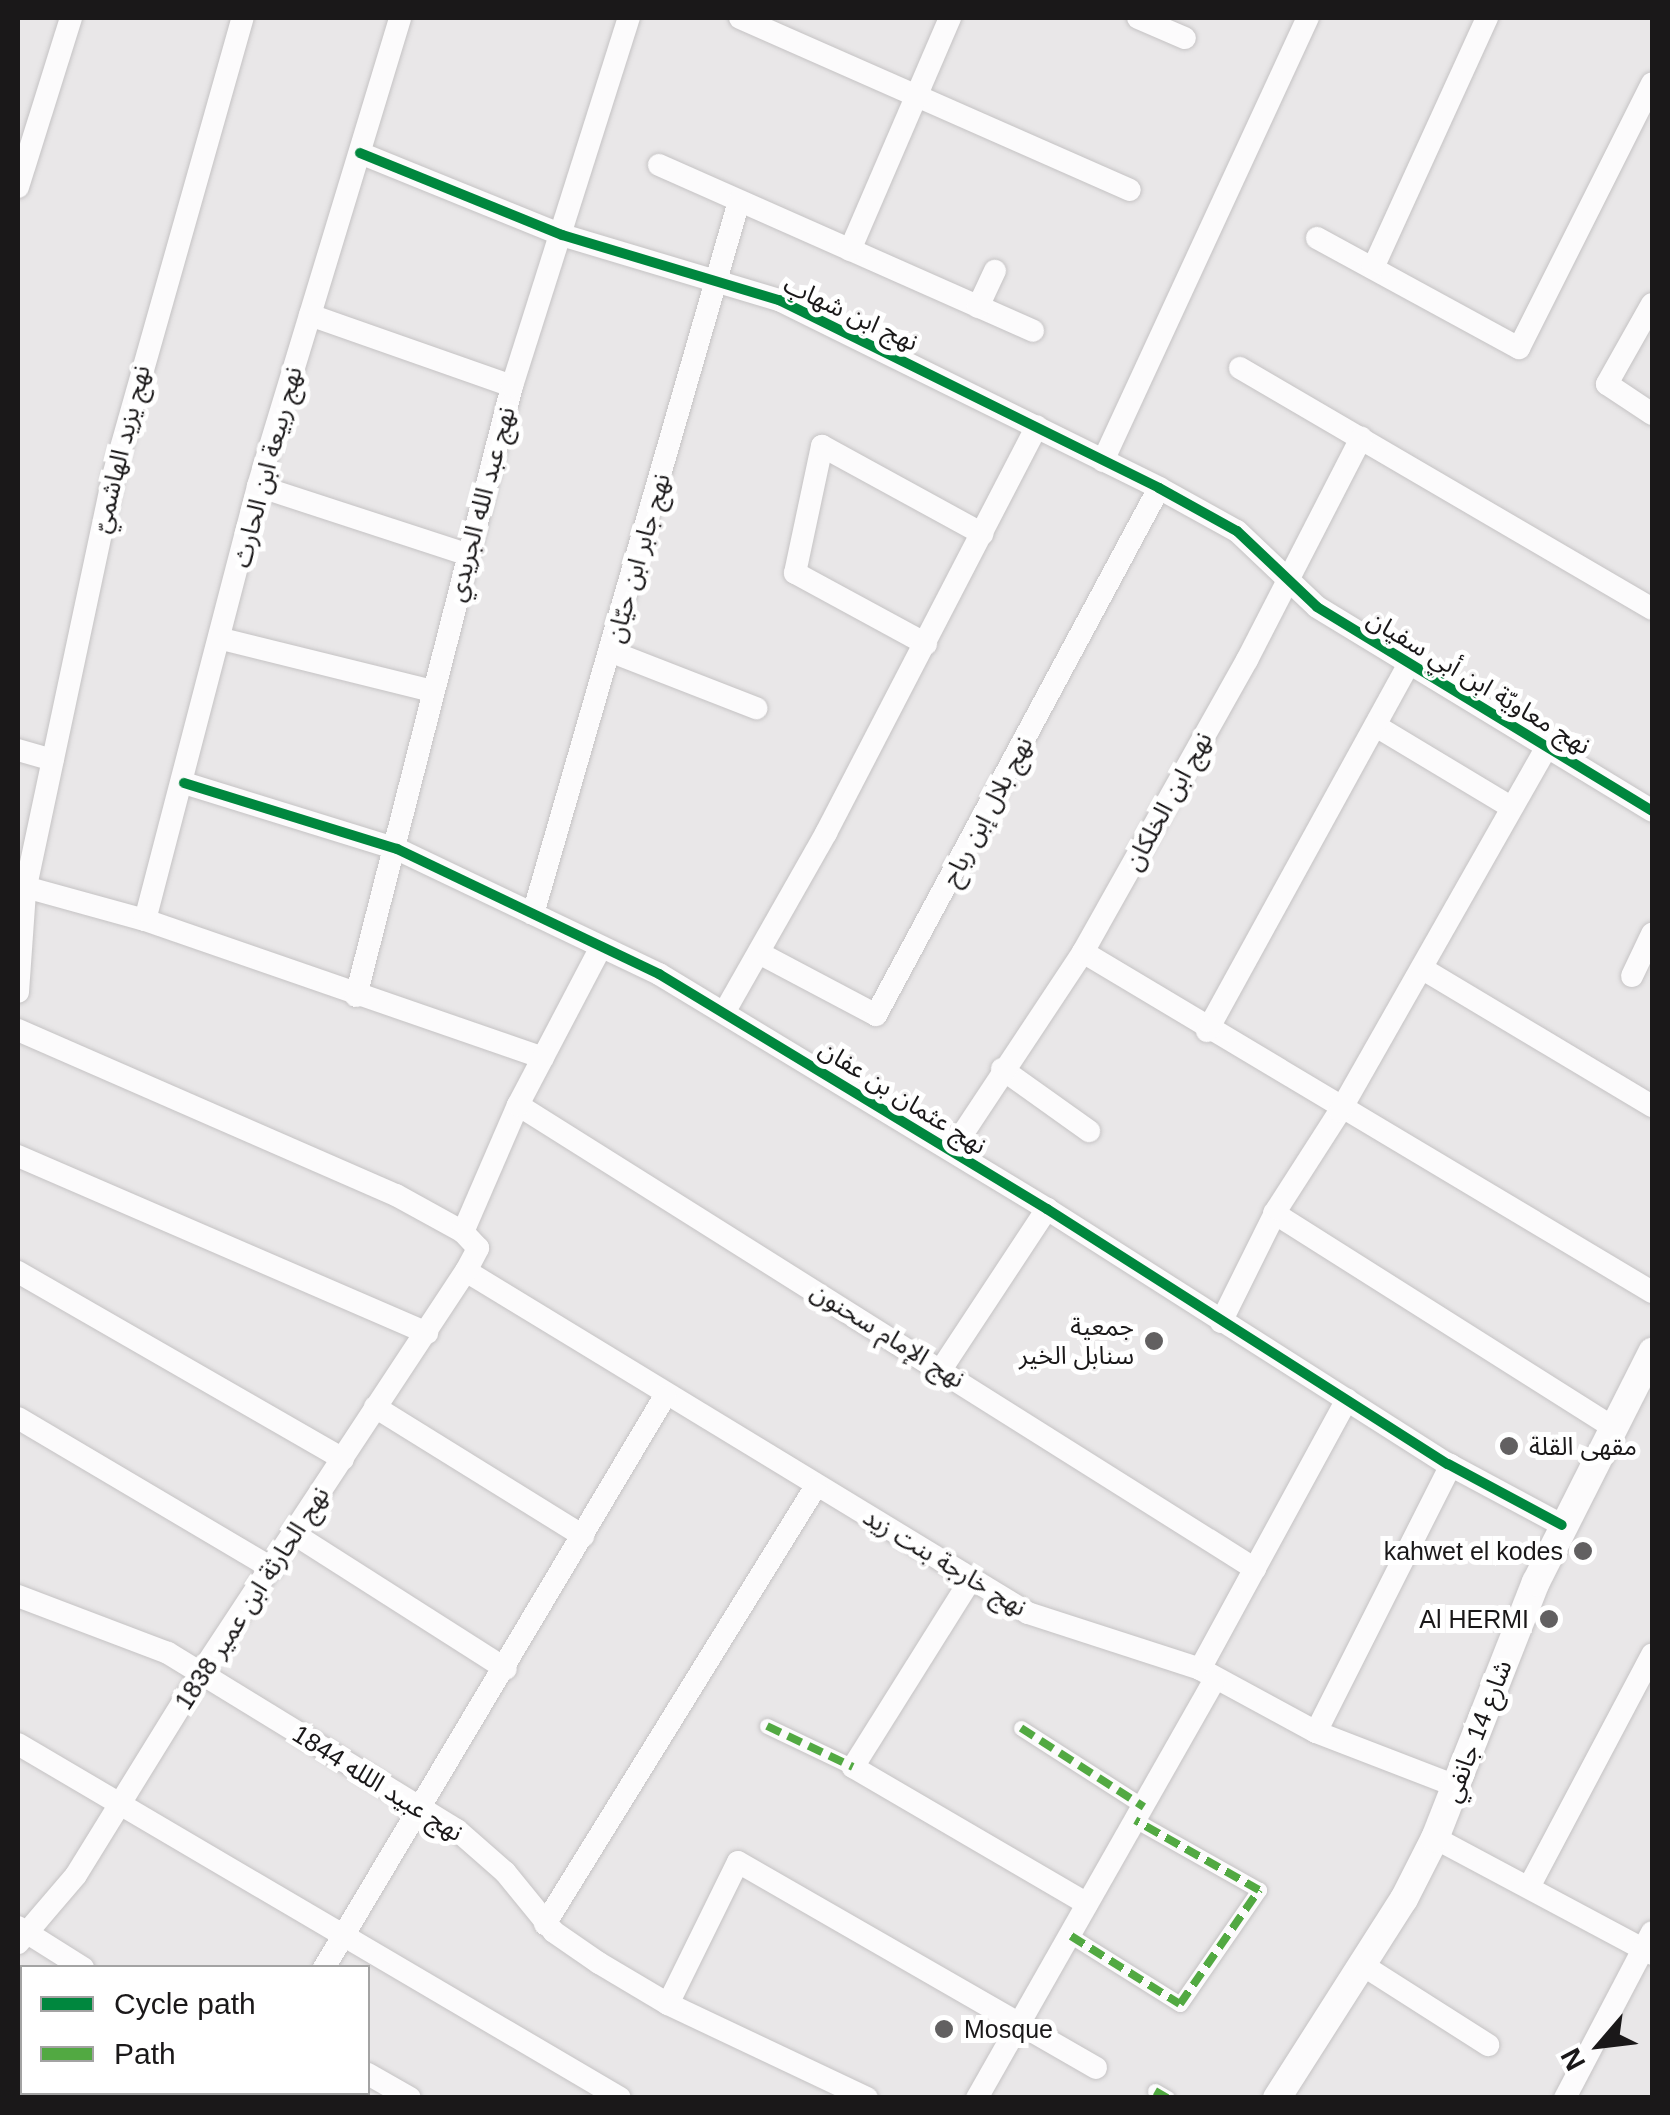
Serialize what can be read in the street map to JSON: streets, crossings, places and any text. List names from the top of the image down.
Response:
{
  "streets": {
    "street": [
      "نهج ابن شهاب",
      "نهج يزيد الهاشميّ",
      "نهج ربيعة ابن الحارث",
      "نهج عبد الله الجريدي",
      "نهج جابر ابن حيّان",
      "نهج معاويّة ابن أبي سفيان",
      "نهج ابن الخلكان",
      "نهج بلال إبن رباح",
      "نهج عثمان بن عفان",
      "نهج الإمام سحنون",
      "نهج خارجة بنت زيد",
      "نهج الحارثة ابن عمير 1838",
      "شارع 14 جانفي",
      "نهج عبيد اللله 1844"
    ]
  },
  "crossings": [
    ["نهج ابن شهاب", "نهج ربيعة ابن الحارث"],
    ["نهج ابن شهاب", "نهج عبد الله الجريدي"],
    ["نهج ابن شهاب", "نهج جابر ابن حيّان"],
    ["نهج ابن شهاب", "نهج معاويّة ابن أبي سفيان"],
    ["نهج ابن شهاب", "نهج ابن الخلكان"],
    ["نهج ابن شهاب", "نهج بلال إبن رباح"],
    ["نهج ربيعة ابن الحارث", "نهج عثمان بن عفان"],
    ["نهج عبد الله الجريدي", "نهج عثمان بن عفان"],
    ["نهج جابر ابن حيّان", "نهج عثمان بن عفان"],
    ["نهج معاويّة ابن أبي سفيان", "نهج ابن الخلكان"],
    ["نهج ابن الخلكان", "نهج عثمان بن عفان"],
    ["نهج عثمان بن عفان", "نهج الحارثة ابن عمير 1838"],
    ["نهج عثمان بن عفان", "شارع 14 جانفي"],
    ["نهج الإمام سحنون", "نهج الحارثة ابن عمير 1838"],
    ["نهج خارجة بنت زيد", "نهج الحارثة ابن عمير 1838"],
    ["نهج خارجة بنت زيد", "شارع 14 جانفي"],
    ["نهج الحارثة ابن عمير 1838", "نهج عبيد اللله 1844"]
  ],
  "places": [
    "جمعية سنابل الخير",
    "مقهى القلة",
    "kahwet el kodes",
    "Al HERMI",
    "Mosque"
  ],
  "legend": ["Cycle path", "Path"],
  "north": "bottom left"
}
